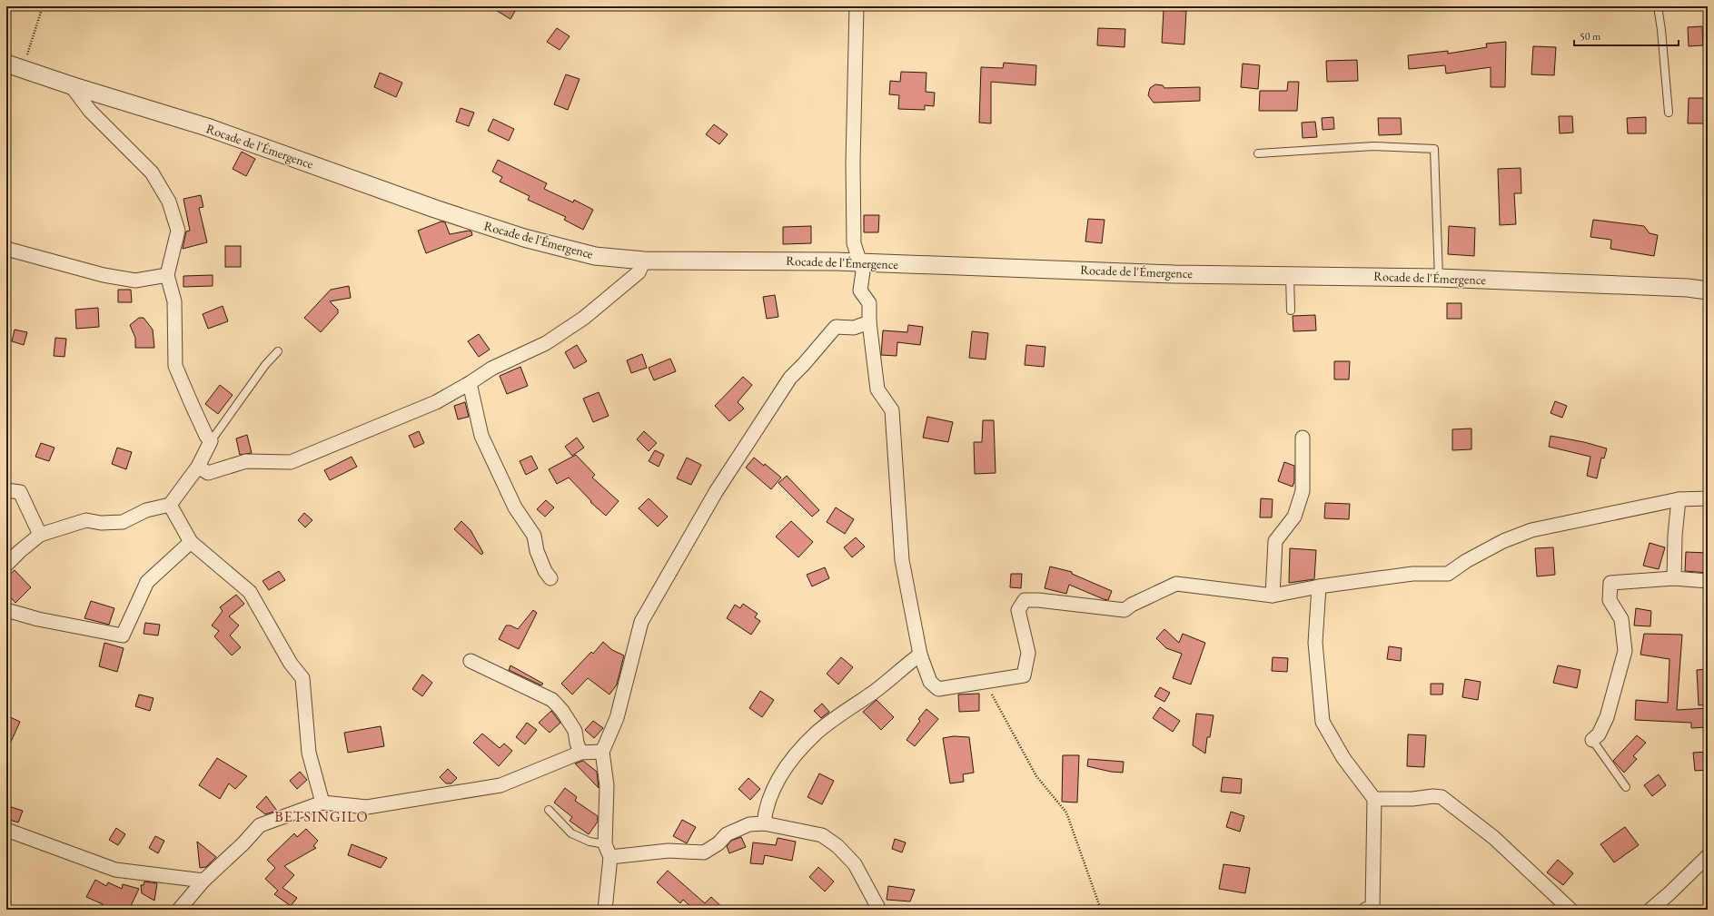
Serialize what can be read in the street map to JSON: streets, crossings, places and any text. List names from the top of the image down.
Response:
{
  "streets": {
    "street": ["Rocade de l'Émergence"]
  },
  "districts": ["BETSINGILO"],
  "scale_bar": "50 m"
}
